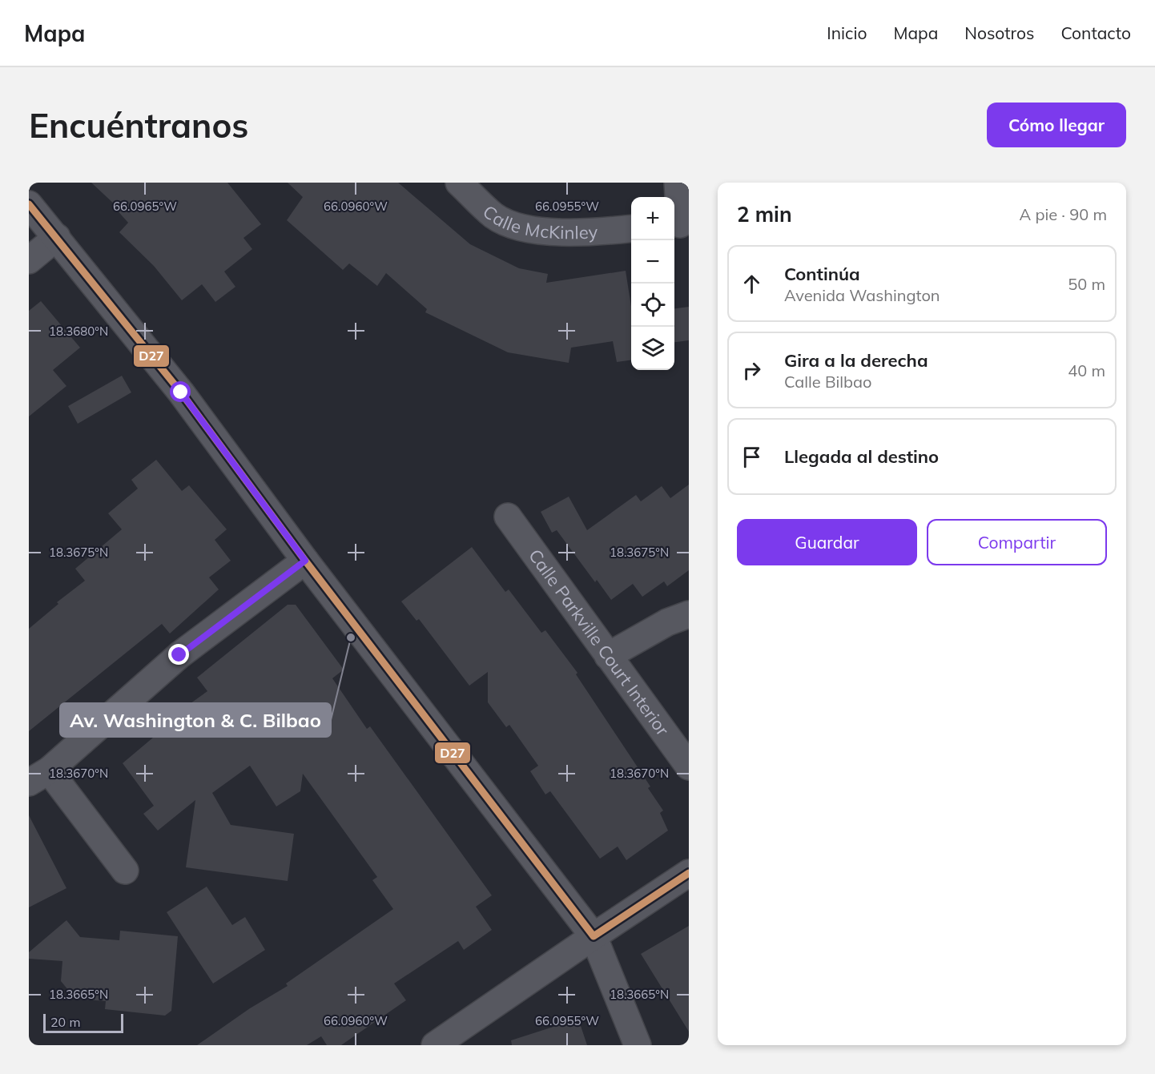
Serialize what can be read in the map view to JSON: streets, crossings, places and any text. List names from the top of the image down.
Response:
{
  "streets": {
    "street": ["Calle McKinley", "Calle Parkville Court Interior"]
  },
  "places": ["Av. Washington & C. Bilbao"],
  "lines": ["transit line D27"],
  "scale_bar": "20 m",
  "page": {
    "header": "Mapa",
    "nav": [
      "Inicio",
      "Mapa",
      "Nosotros",
      "Contacto"
    ],
    "buttons": [
      "Cómo llegar",
      ["Guardar", "Compartir"]
    ],
    "title": "Encuéntranos",
    "heading": ["2 min", "A pie · 90 m"],
    "map_buttons": ["+", "−"],
    "list": [
      ["Continúa", "Avenida Washington", "50 m"],
      ["Gira a la derecha", "Calle Bilbao", "40 m"],
      "Llegada al destino"
    ],
    "scale": "20 m"
  },
  "coordinates": [
    "66.0965°W",
    "66.0960°W",
    "66.0955°W",
    "18.3680°N",
    "18.3675°N",
    "18.3670°N",
    "18.3665°N"
  ]
}
